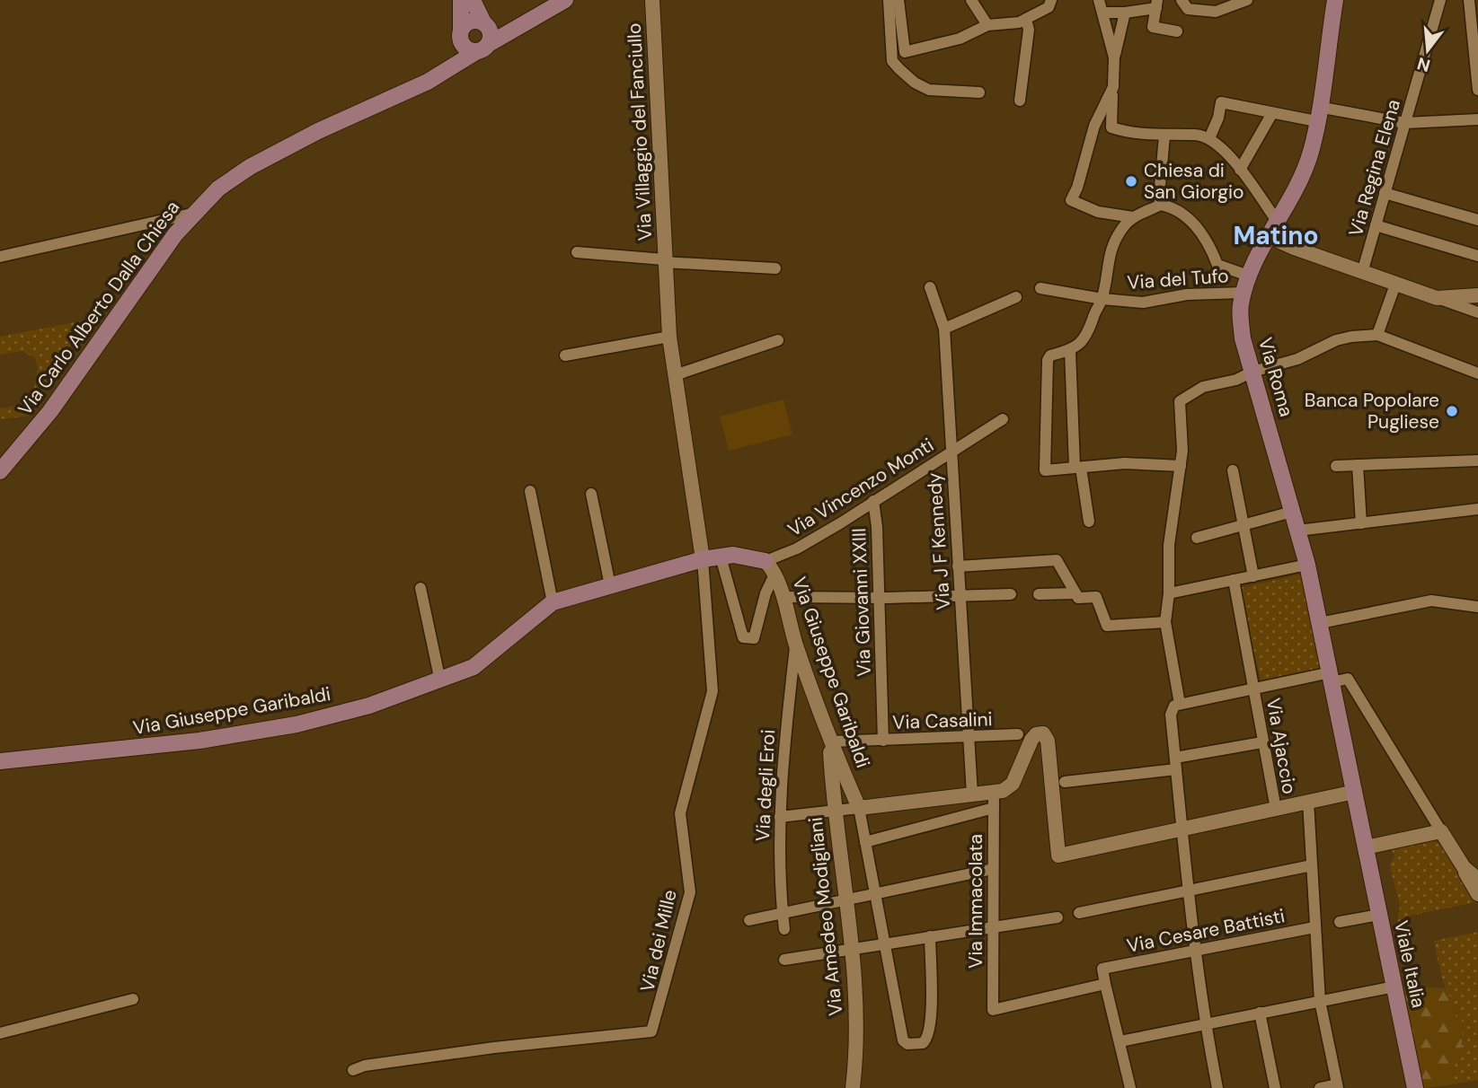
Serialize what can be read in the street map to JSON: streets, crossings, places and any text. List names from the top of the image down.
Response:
{
  "streets": {
    "main road": [
      "Via Carlo Alberto Dalla Chiesa",
      "Via Roma",
      "Via Giuseppe Garibaldi",
      "Viale Italia"
    ],
    "street": [
      "Via Villaggio del Fanciullo",
      "Via Regina Elena",
      "Via del Tufo",
      "Via Vincenzo Monti",
      "Via J F Kennedy",
      "Via Giovanni XXIII",
      "Via Casalini",
      "Via Ajaccio",
      "Via degli Eroi",
      "Via Immacolata",
      "Via Amedeo Modigliani",
      "Via Cesare Battisti",
      "Via dei Mille"
    ]
  },
  "crossings": [
    ["Via Villaggio del Fanciullo", "Via Giuseppe Garibaldi"],
    ["Via Villaggio del Fanciullo", "Via dei Mille"],
    ["Via del Tufo", "Via Roma"],
    ["Via Roma", "Viale Italia"],
    ["Via Vincenzo Monti", "Via J F Kennedy"],
    ["Via Vincenzo Monti", "Via Giovanni XXIII"],
    ["Via Vincenzo Monti", "Via Giuseppe Garibaldi"],
    ["Via J F Kennedy", "Via Casalini"],
    ["Via Giovanni XXIII", "Via Casalini"],
    ["Via Giuseppe Garibaldi", "Via Casalini"],
    ["Via Giuseppe Garibaldi", "Via degli Eroi"],
    ["Via Giuseppe Garibaldi", "Via Amedeo Modigliani"],
    ["Via Giuseppe Garibaldi", "Via dei Mille"],
    ["Via Casalini", "Via Amedeo Modigliani"],
    ["Via Immacolata", "Via Cesare Battisti"]
  ],
  "districts": ["Matino"],
  "places": ["Chiesa di San Giorgio", "Banca Popolare Pugliese"],
  "north": "bottom"
}
